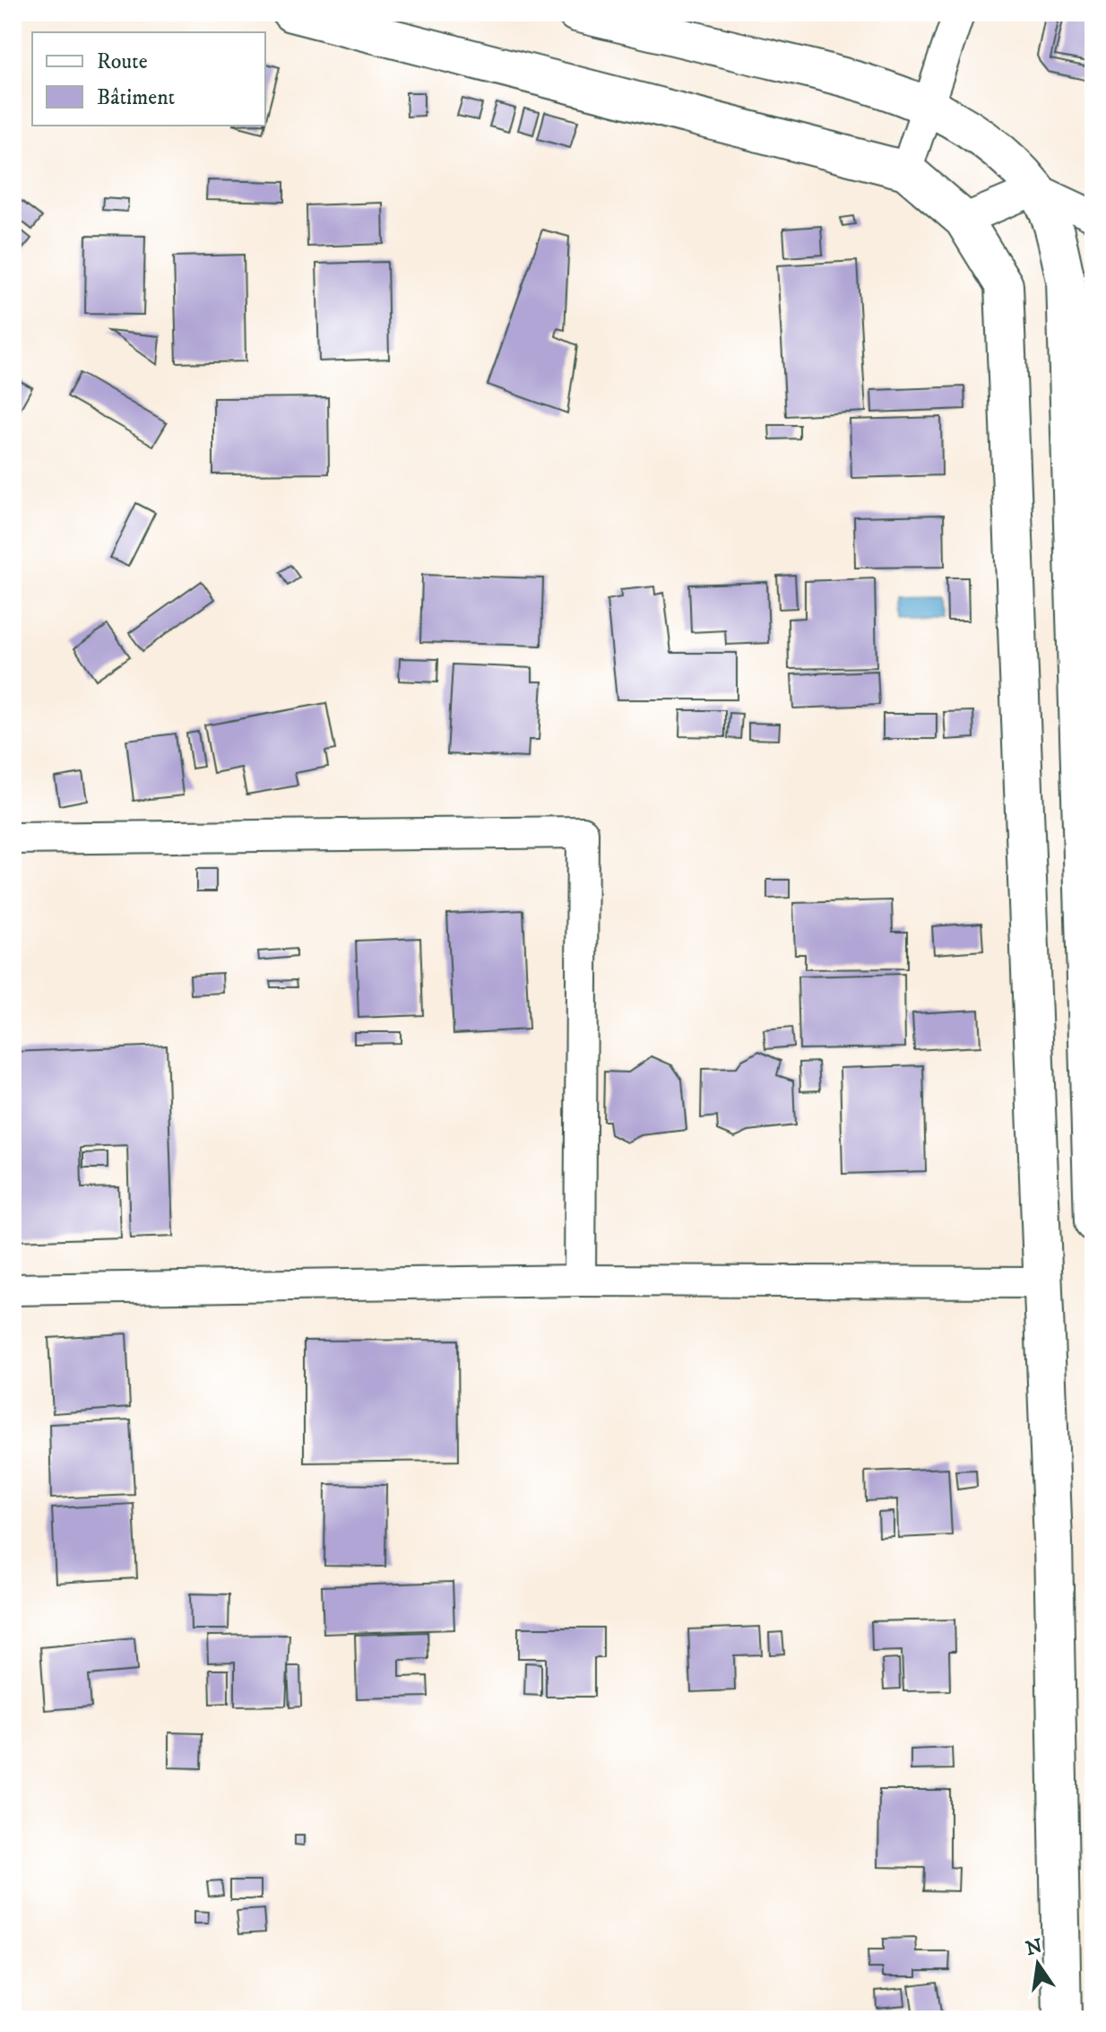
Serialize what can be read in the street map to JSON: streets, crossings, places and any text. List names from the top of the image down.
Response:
{
  "legend": ["Route", "Bâtiment"],
  "north": "top"
}
